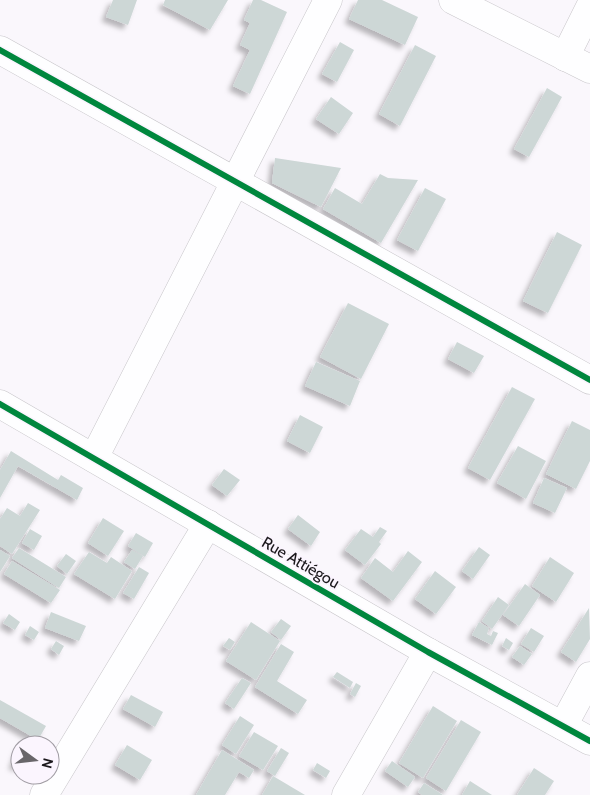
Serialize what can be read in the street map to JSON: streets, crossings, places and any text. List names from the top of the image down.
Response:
{
  "streets": {
    "street": ["Rue Attiégou"]
  },
  "north": "right"
}
